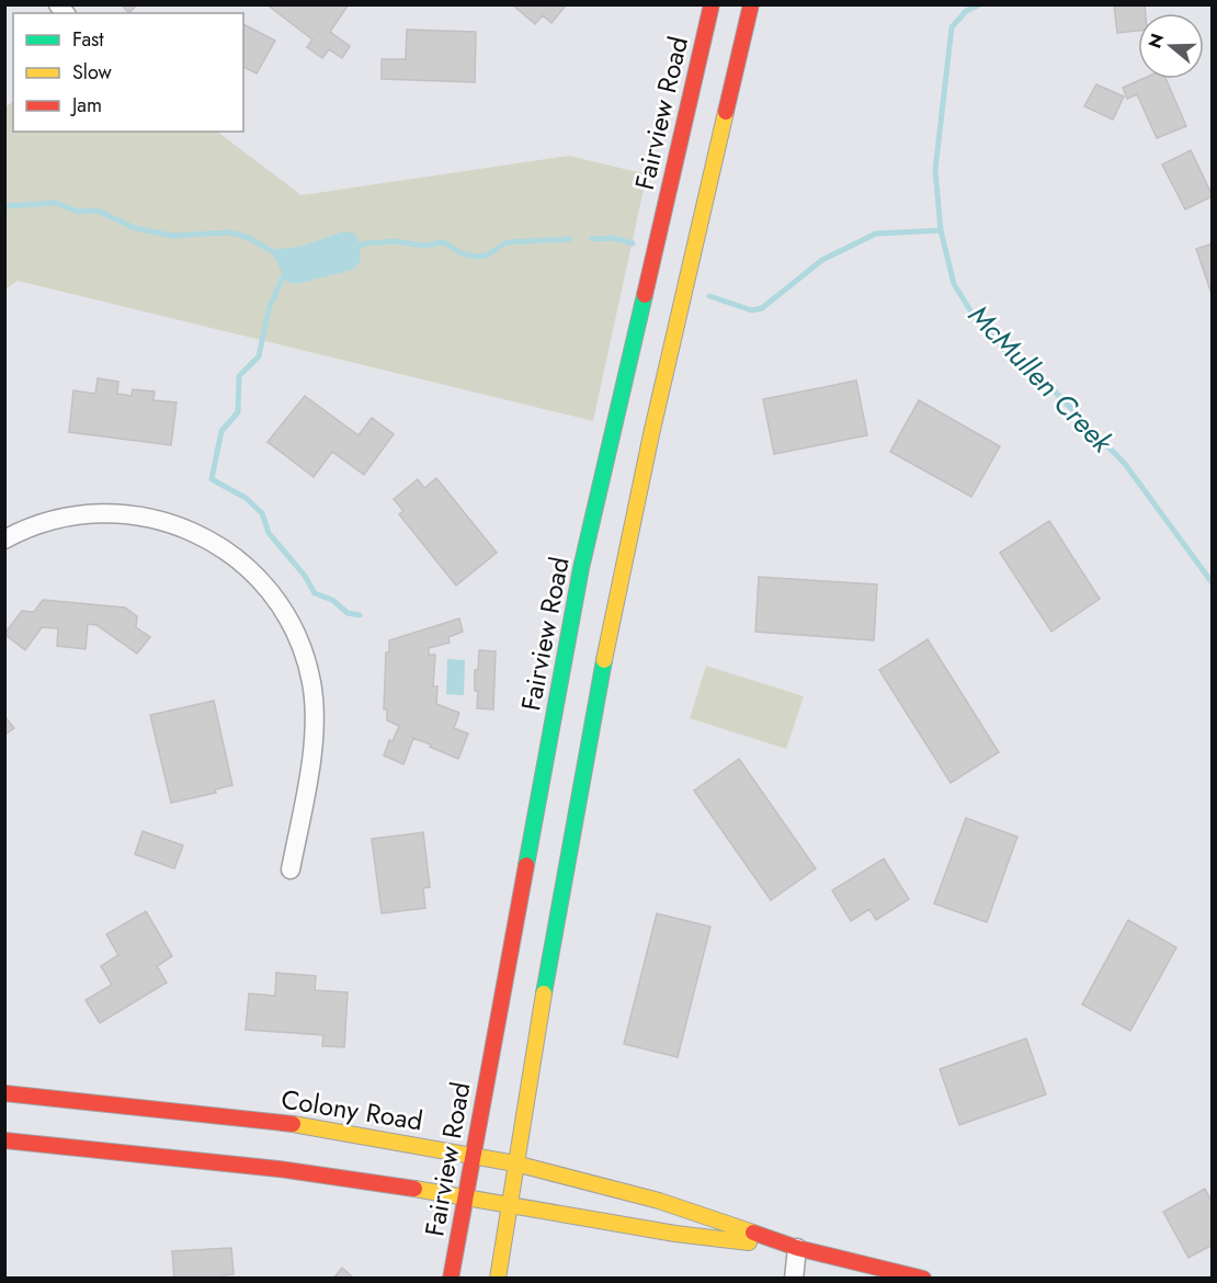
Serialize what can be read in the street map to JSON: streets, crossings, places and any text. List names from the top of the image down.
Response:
{
  "streets": {
    "main road": ["Fairview Road", "Colony Road"]
  },
  "crossings": [
    ["Fairview Road", "Colony Road"]
  ],
  "water": ["McMullen Creek"],
  "legend": ["Fast", "Slow", "Jam"],
  "north": "left"
}
